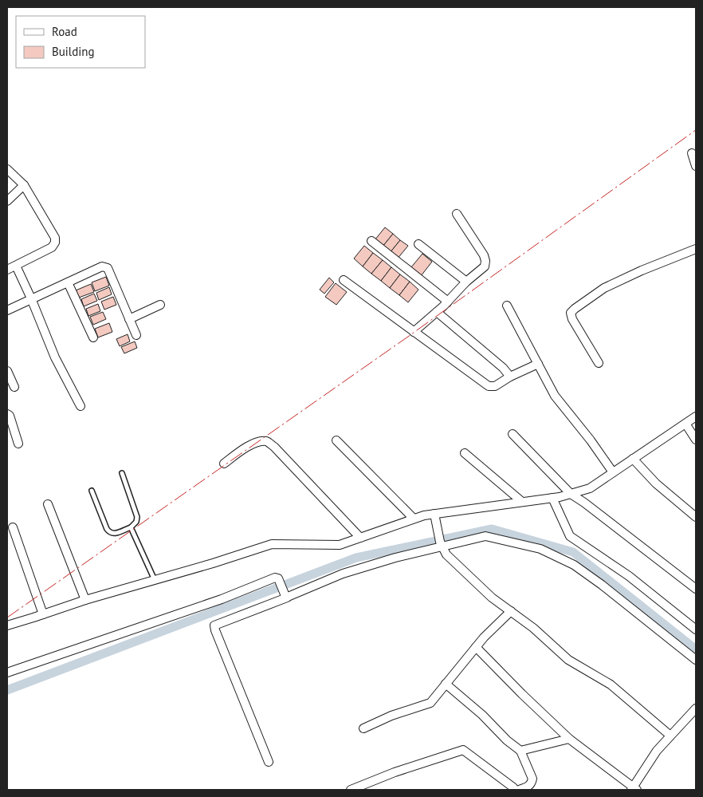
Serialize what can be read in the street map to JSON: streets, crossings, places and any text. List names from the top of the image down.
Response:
{
  "legend": ["Road", "Building"]
}
